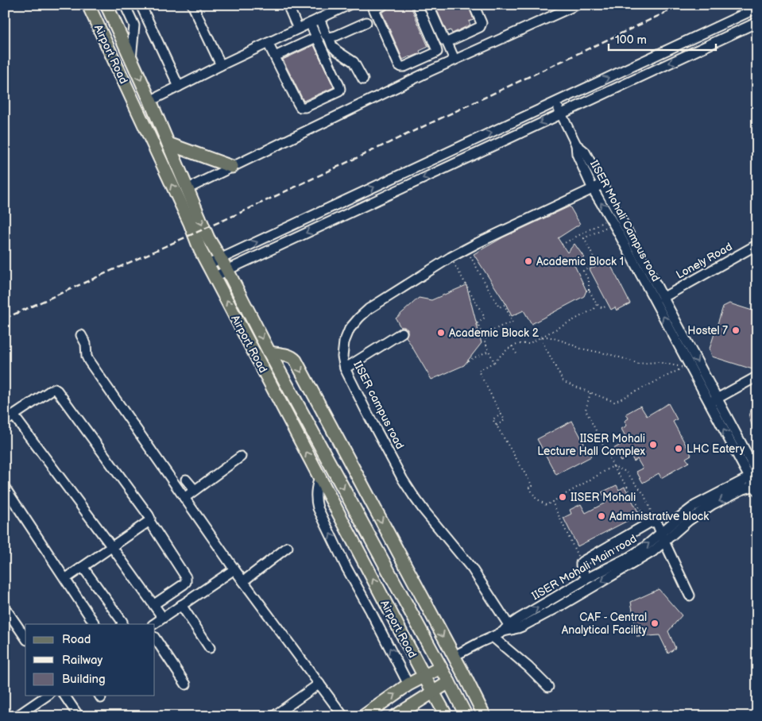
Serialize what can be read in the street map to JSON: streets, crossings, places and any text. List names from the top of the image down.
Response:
{
  "streets": {
    "main road": ["Airport Road"],
    "street": [
      "IISER Mohali Campus road",
      "Lonely Road",
      "IISER campus road",
      "IISER Mohali Main road"
    ]
  },
  "crossings": [
    ["IISER Mohali Campus road", "Lonely Road"],
    ["IISER Mohali Campus road", "IISER campus road"],
    ["IISER Mohali Campus road", "IISER Mohali Main road"],
    ["IISER campus road", "IISER Mohali Main road"]
  ],
  "places": [
    "Academic Block 1",
    "Hostel 7",
    "Academic Block 2",
    "IISER Mohali Lecture Hall Complex",
    "LHC Eatery",
    "IISER Mohali",
    "Administrative block",
    "CAF - Central Analytical Facility"
  ],
  "legend": ["Road", "Railway", "Building"],
  "scale_bar": "100 m"
}
